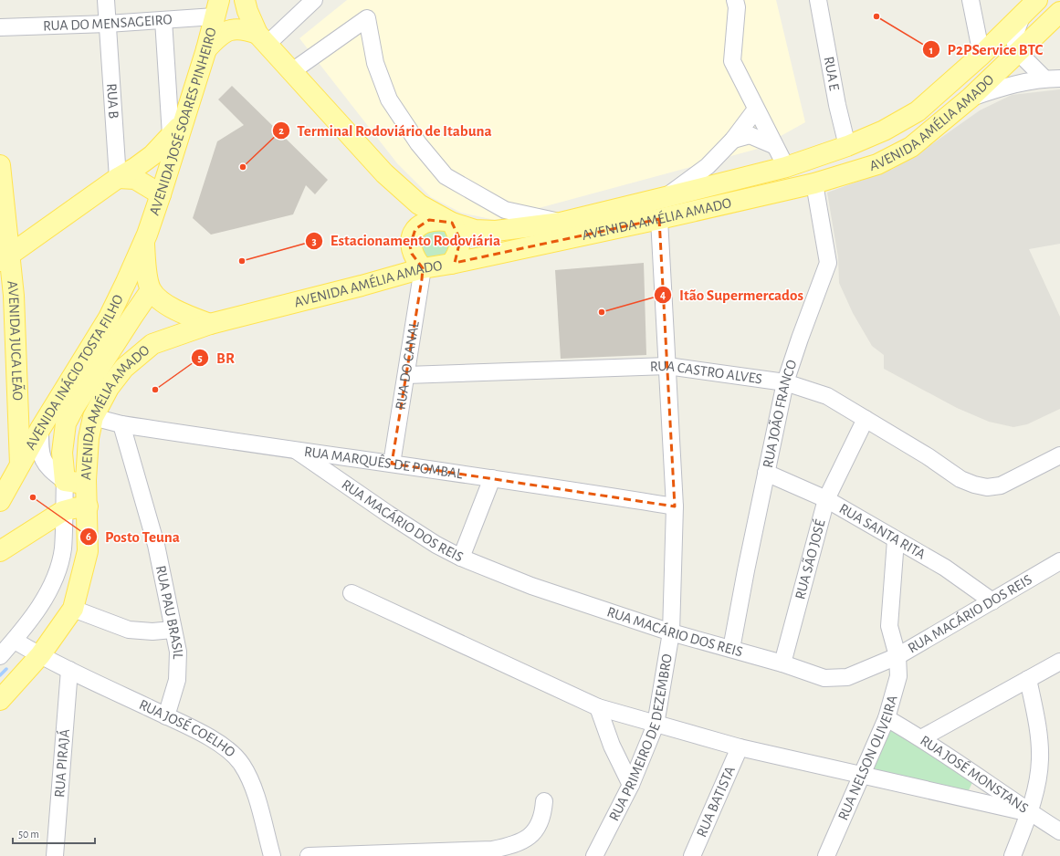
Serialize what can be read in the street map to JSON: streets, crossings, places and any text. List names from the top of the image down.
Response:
{
  "streets": {
    "main road": [
      "AVENIDA AMÉLIA AMADO",
      "AVENIDA JOSÉ SOARES PINHEIRO",
      "AVENIDA JUCA LEÃO",
      "AVENIDA INÁCIO TOSTA FILHO"
    ],
    "street": [
      "RUA DO MENSAGEIRO",
      "RUA E",
      "RUA B",
      "RUA DO CANAL",
      "RUA CASTRO ALVES",
      "RUA JOÃO FRANCO",
      "RUA MARQUÊS DE POMBAL",
      "RUA MACÁRIO DOS REIS",
      "RUA SANTA RITA",
      "RUA SÃO JOSÉ",
      "RUA PAU BRASIL",
      "RUA JOSÉ COELHO",
      "RUA PRIMEIRO DE DEZEMBRO",
      "RUA NELSON OLIVEIRA",
      "RUA PIRAJÁ",
      "RUA JOSÉ MONSTANS",
      "RUA BATISTA"
    ]
  },
  "crossings": [
    ["RUA DO MENSAGEIRO", "RUA B"],
    ["RUA DO MENSAGEIRO", "AVENIDA JOSÉ SOARES PINHEIRO"],
    ["RUA E", "AVENIDA AMÉLIA AMADO"],
    ["AVENIDA AMÉLIA AMADO", "RUA DO CANAL"],
    ["AVENIDA AMÉLIA AMADO", "RUA JOÃO FRANCO"],
    ["AVENIDA AMÉLIA AMADO", "RUA MARQUÊS DE POMBAL"],
    ["AVENIDA AMÉLIA AMADO", "RUA JOSÉ COELHO"],
    ["AVENIDA AMÉLIA AMADO", "RUA PRIMEIRO DE DEZEMBRO"],
    ["AVENIDA JOSÉ SOARES PINHEIRO", "AVENIDA INÁCIO TOSTA FILHO"],
    ["AVENIDA JUCA LEÃO", "AVENIDA INÁCIO TOSTA FILHO"],
    ["RUA DO CANAL", "RUA CASTRO ALVES"],
    ["RUA DO CANAL", "RUA MARQUÊS DE POMBAL"],
    ["RUA CASTRO ALVES", "RUA JOÃO FRANCO"],
    ["RUA CASTRO ALVES", "RUA SÃO JOSÉ"],
    ["RUA CASTRO ALVES", "RUA PRIMEIRO DE DEZEMBRO"],
    ["RUA JOÃO FRANCO", "RUA MACÁRIO DOS REIS"],
    ["RUA JOÃO FRANCO", "RUA SANTA RITA"],
    ["RUA MARQUÊS DE POMBAL", "RUA MACÁRIO DOS REIS"],
    ["RUA MARQUÊS DE POMBAL", "RUA PAU BRASIL"],
    ["RUA MARQUÊS DE POMBAL", "RUA PRIMEIRO DE DEZEMBRO"],
    ["RUA MACÁRIO DOS REIS", "RUA SANTA RITA"],
    ["RUA MACÁRIO DOS REIS", "RUA SÃO JOSÉ"],
    ["RUA MACÁRIO DOS REIS", "RUA PRIMEIRO DE DEZEMBRO"],
    ["RUA MACÁRIO DOS REIS", "RUA NELSON OLIVEIRA"],
    ["RUA SANTA RITA", "RUA SÃO JOSÉ"],
    ["RUA SANTA RITA", "RUA NELSON OLIVEIRA"],
    ["RUA PAU BRASIL", "RUA JOSÉ COELHO"],
    ["RUA JOSÉ COELHO", "RUA PIRAJÁ"],
    ["RUA NELSON OLIVEIRA", "RUA JOSÉ MONSTANS"]
  ],
  "places": [
    "P2PService BTC",
    "Terminal Rodoviário de Itabuna",
    "Estacionamento Rodoviária",
    "Itão Supermercados",
    "BR",
    "Posto Teuna"
  ],
  "scale_bar": "50 m"
}
